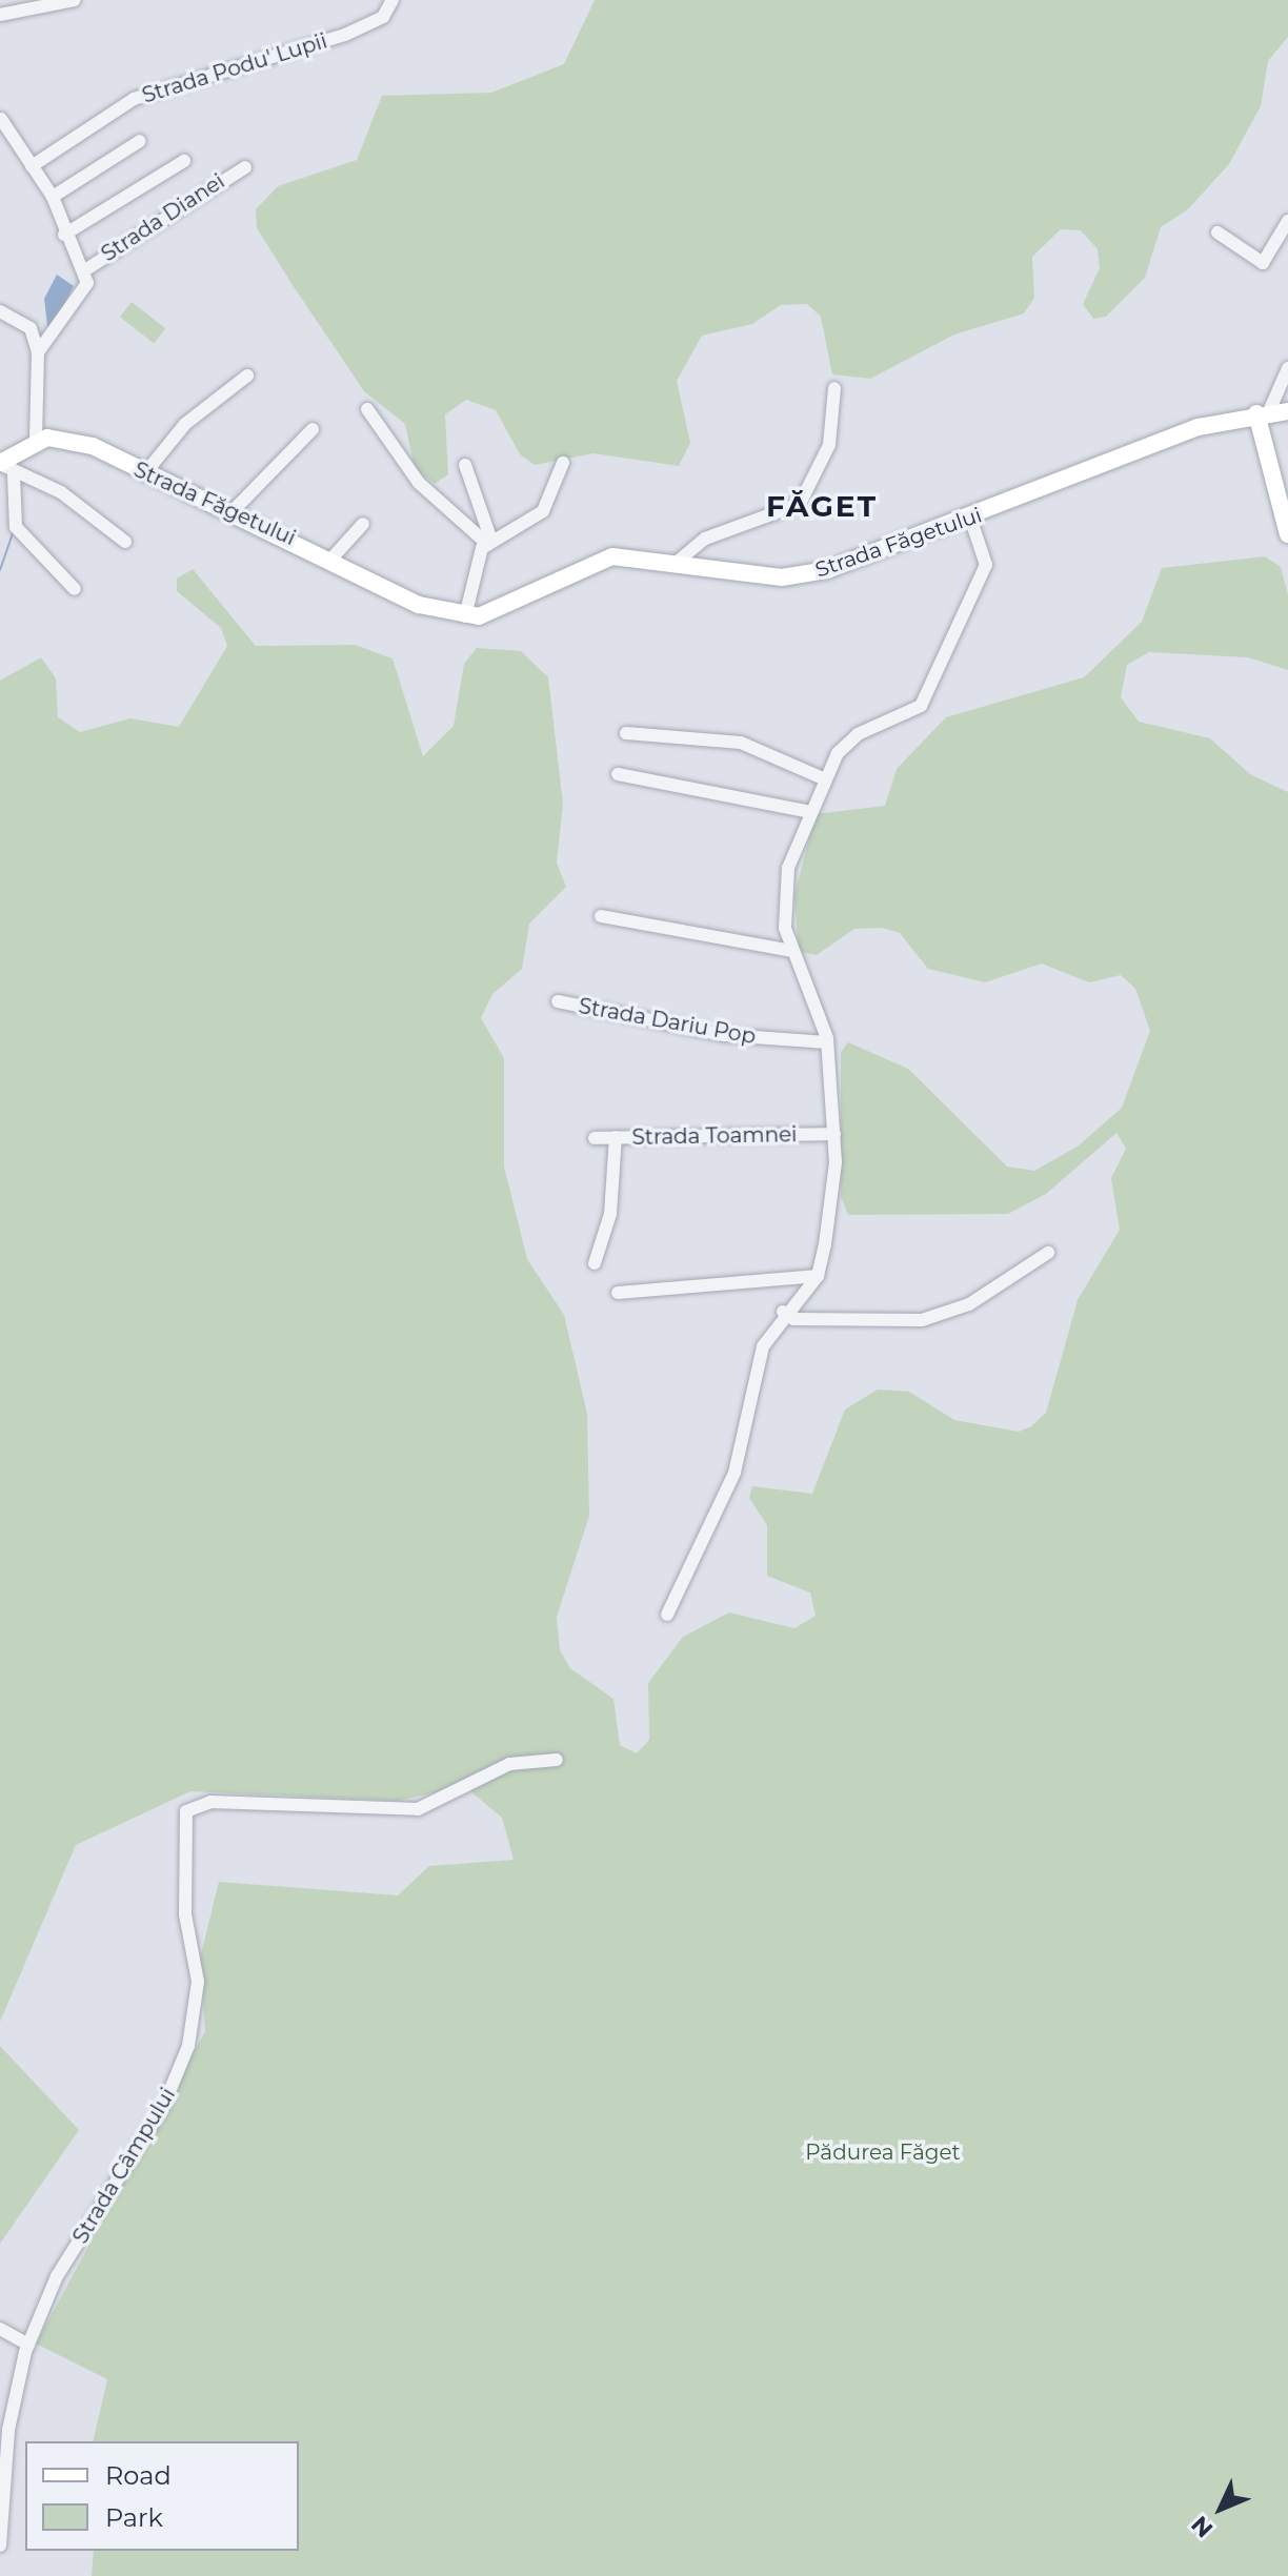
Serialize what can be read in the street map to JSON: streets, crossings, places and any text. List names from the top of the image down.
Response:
{
  "streets": {
    "main road": ["Strada Făgetului"],
    "street": [
      "Strada Podu' Lupii",
      "Strada Dianei",
      "Strada Dariu Pop",
      "Strada Toamnei",
      "Strada Câmpului"
    ]
  },
  "crossings": [
    ["Strada Podu' Lupii", "Strada Dianei"]
  ],
  "districts": ["FĂGET"],
  "parks": ["Pădurea Făget"],
  "legend": ["Road", "Park"],
  "north": "bottom left"
}
